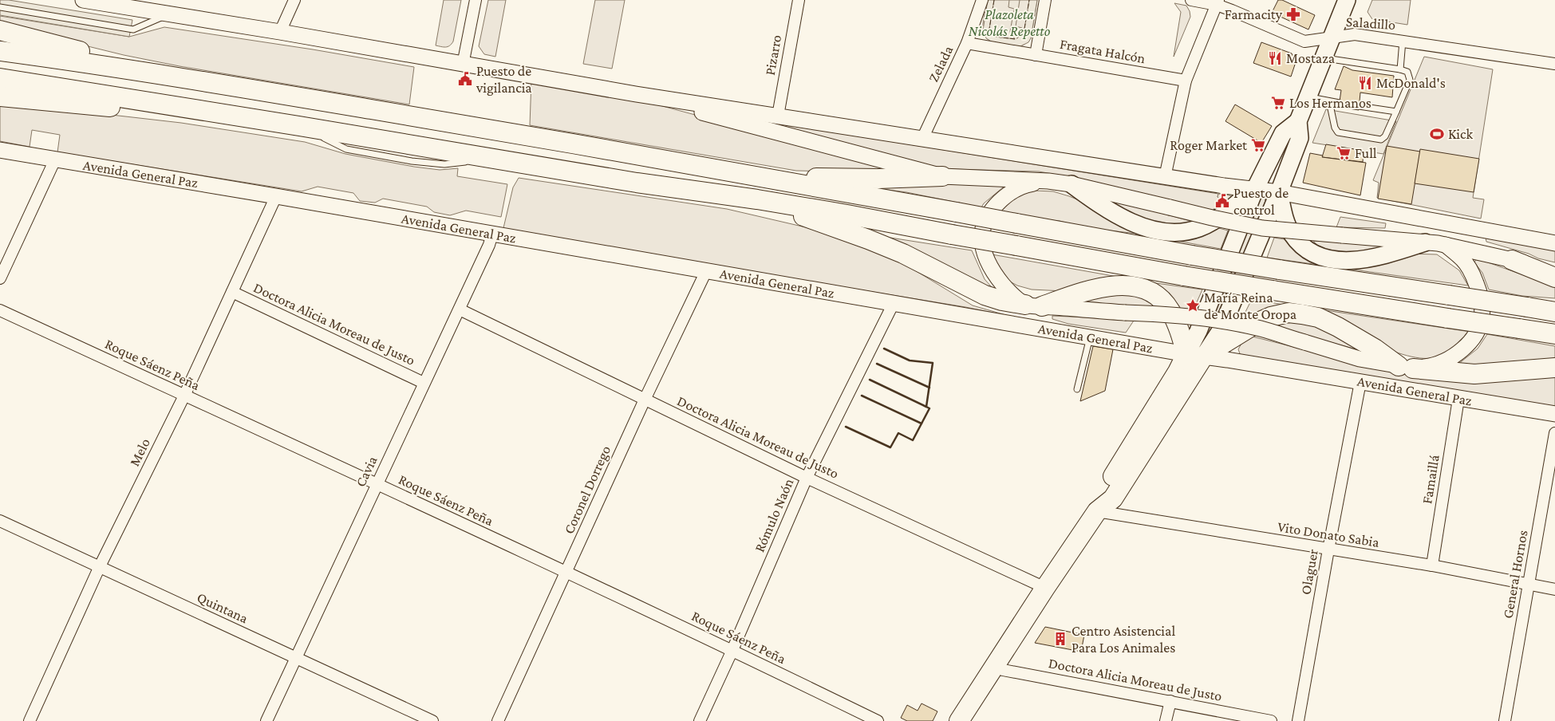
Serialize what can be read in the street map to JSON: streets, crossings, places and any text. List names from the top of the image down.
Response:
{
  "streets": {
    "street": [
      "Saladillo",
      "Fragata Halcón",
      "Pizarro",
      "Zelada",
      "Avenida General Paz",
      "Doctora Alicia Moreau de Justo",
      "Roque Sáenz Peña",
      "Melo",
      "Cavia",
      "Famaillá",
      "Coronel Dorrego",
      "Rómulo Naón",
      "Vito Donato Sabia",
      "Olaguer",
      "General Hornos",
      "Quintana"
    ]
  },
  "crossings": [
    ["Fragata Halcón", "Zelada"],
    ["Avenida General Paz", "Melo"],
    ["Avenida General Paz", "Cavia"],
    ["Avenida General Paz", "Famaillá"],
    ["Avenida General Paz", "Coronel Dorrego"],
    ["Avenida General Paz", "Rómulo Naón"],
    ["Avenida General Paz", "Olaguer"],
    ["Doctora Alicia Moreau de Justo", "Melo"],
    ["Doctora Alicia Moreau de Justo", "Cavia"],
    ["Doctora Alicia Moreau de Justo", "Coronel Dorrego"],
    ["Doctora Alicia Moreau de Justo", "Rómulo Naón"],
    ["Roque Sáenz Peña", "Melo"],
    ["Roque Sáenz Peña", "Cavia"],
    ["Roque Sáenz Peña", "Coronel Dorrego"],
    ["Roque Sáenz Peña", "Rómulo Naón"],
    ["Melo", "Quintana"],
    ["Cavia", "Quintana"],
    ["Famaillá", "Vito Donato Sabia"],
    ["Vito Donato Sabia", "Olaguer"],
    ["Vito Donato Sabia", "General Hornos"]
  ],
  "parks": ["Plazoleta Nicolás Repetto"],
  "places": {
    "pharmacy": ["Farmacity"],
    "restaurant": ["Mostaza", "McDonald's"],
    "public building": ["Puesto de vigilancia", "Puesto de control"],
    "supermarket": ["Los Hermanos", "Roger Market", "Full"],
    "sports": ["Kick"],
    "place": ["María Reina de Monte Oropa"],
    "building": ["Centro Asistencial Para Los Animales"]
  }
}
